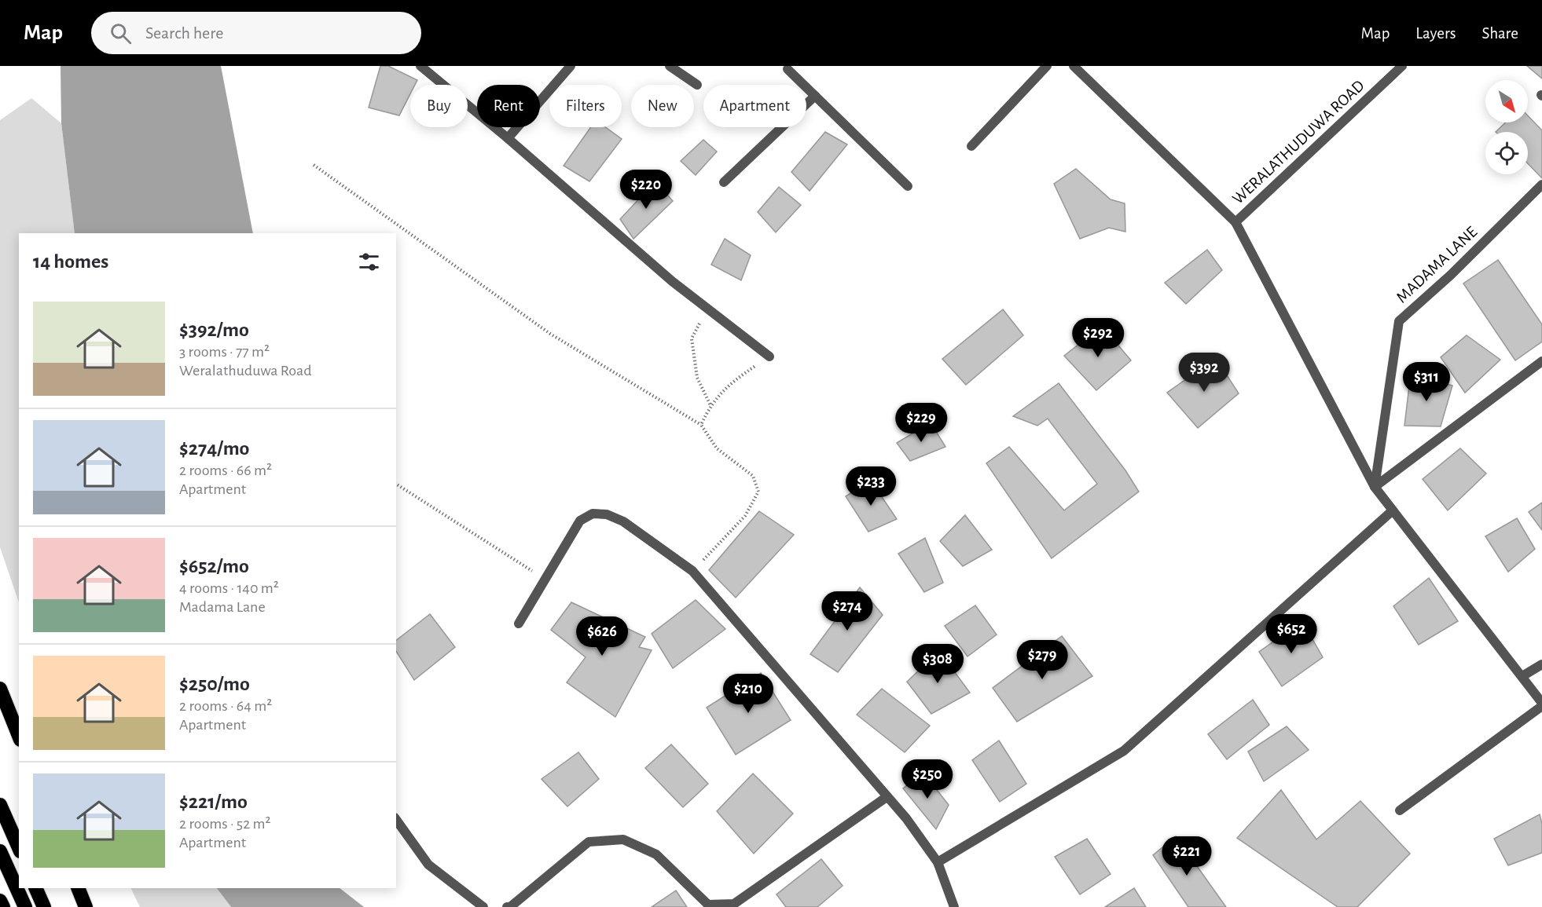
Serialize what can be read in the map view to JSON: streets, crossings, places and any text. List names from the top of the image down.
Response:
{
  "streets": {
    "street": ["WERALATHUDUWA ROAD", "MADAMA LANE"]
  },
  "north": "bottom right",
  "page": {
    "header": "Map",
    "search": "Search here",
    "nav": ["Map", "Layers", "Share"],
    "chip": [
      "Buy",
      "Rent",
      "Filters",
      "New",
      "Apartment"
    ],
    "price": [
      "$220",
      "$292",
      "$392",
      "$311",
      "$229",
      "$233",
      "$274",
      "$652",
      "$626",
      "$279",
      "$308",
      "$210",
      "$250",
      "$221"
    ],
    "heading": "14 homes",
    "list": [
      {
        "name": "$392/mo",
        "note": "3 rooms · 77 m² · Weralathuduwa Road"
      },
      {
        "name": "$274/mo",
        "note": "2 rooms · 66 m² · Apartment"
      },
      {
        "name": "$652/mo",
        "note": "4 rooms · 140 m² · Madama Lane"
      },
      {
        "name": "$250/mo",
        "note": "2 rooms · 64 m² · Apartment"
      },
      {
        "name": "$221/mo",
        "note": "2 rooms · 52 m² · Apartment"
      }
    ]
  }
}
